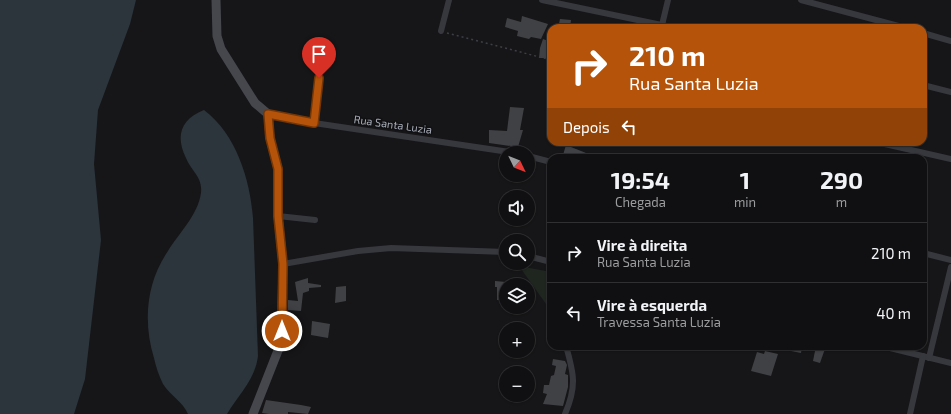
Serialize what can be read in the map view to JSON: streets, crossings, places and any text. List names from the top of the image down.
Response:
{
  "streets": {
    "street": ["Rua Santa Luzia"]
  },
  "north": "bottom right",
  "page": {
    "turn": ["210 m", "Rua Santa Luzia"],
    "then": "Depois",
    "map_buttons": ["+", "−"],
    "eta": [
      "19:54",
      "Chegada",
      "1",
      "min",
      "290",
      "m"
    ],
    "list": [
      {
        "name": "Vire à direita",
        "note": "Rua Santa Luzia",
        "value": "210 m"
      },
      {
        "name": "Vire à esquerda",
        "note": "Travessa Santa Luzia",
        "value": "40 m"
      }
    ]
  }
}
